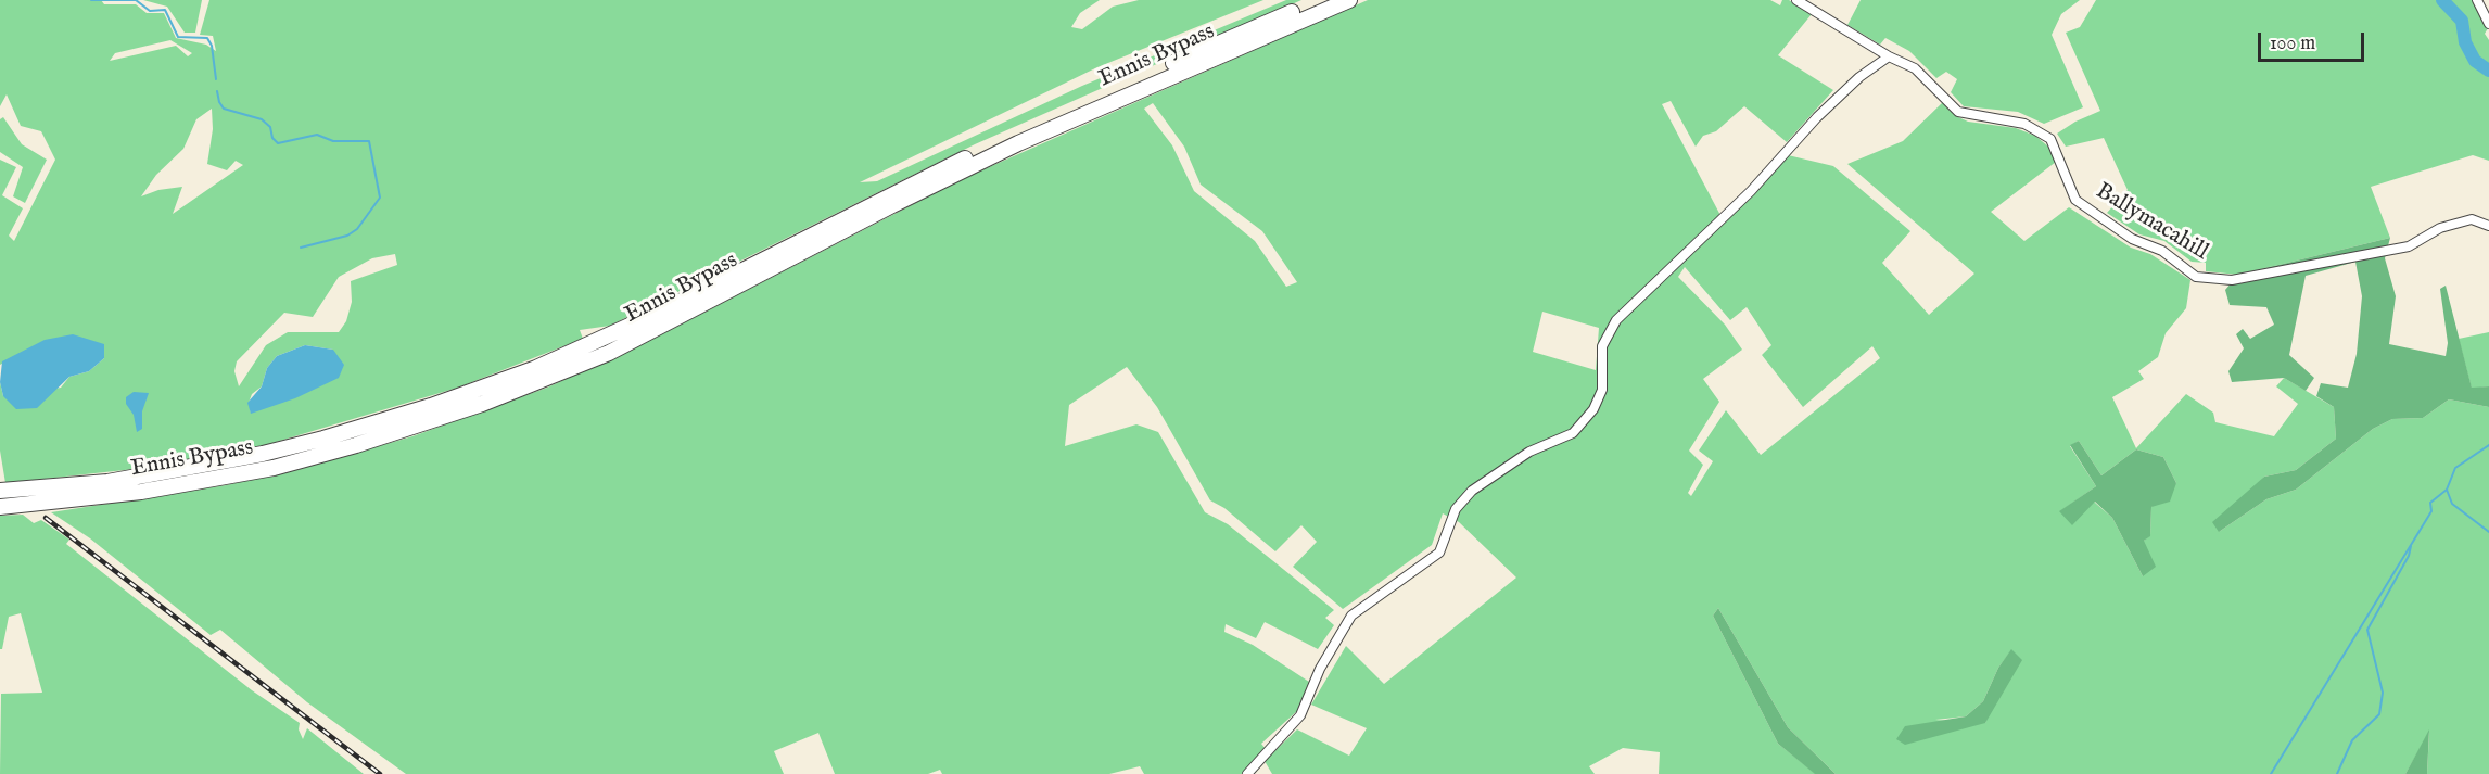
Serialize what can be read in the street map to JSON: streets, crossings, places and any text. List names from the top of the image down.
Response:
{
  "streets": {
    "highway": ["Ennis Bypass"],
    "street": ["Ballymacahill"]
  },
  "scale_bar": "100 m"
}
